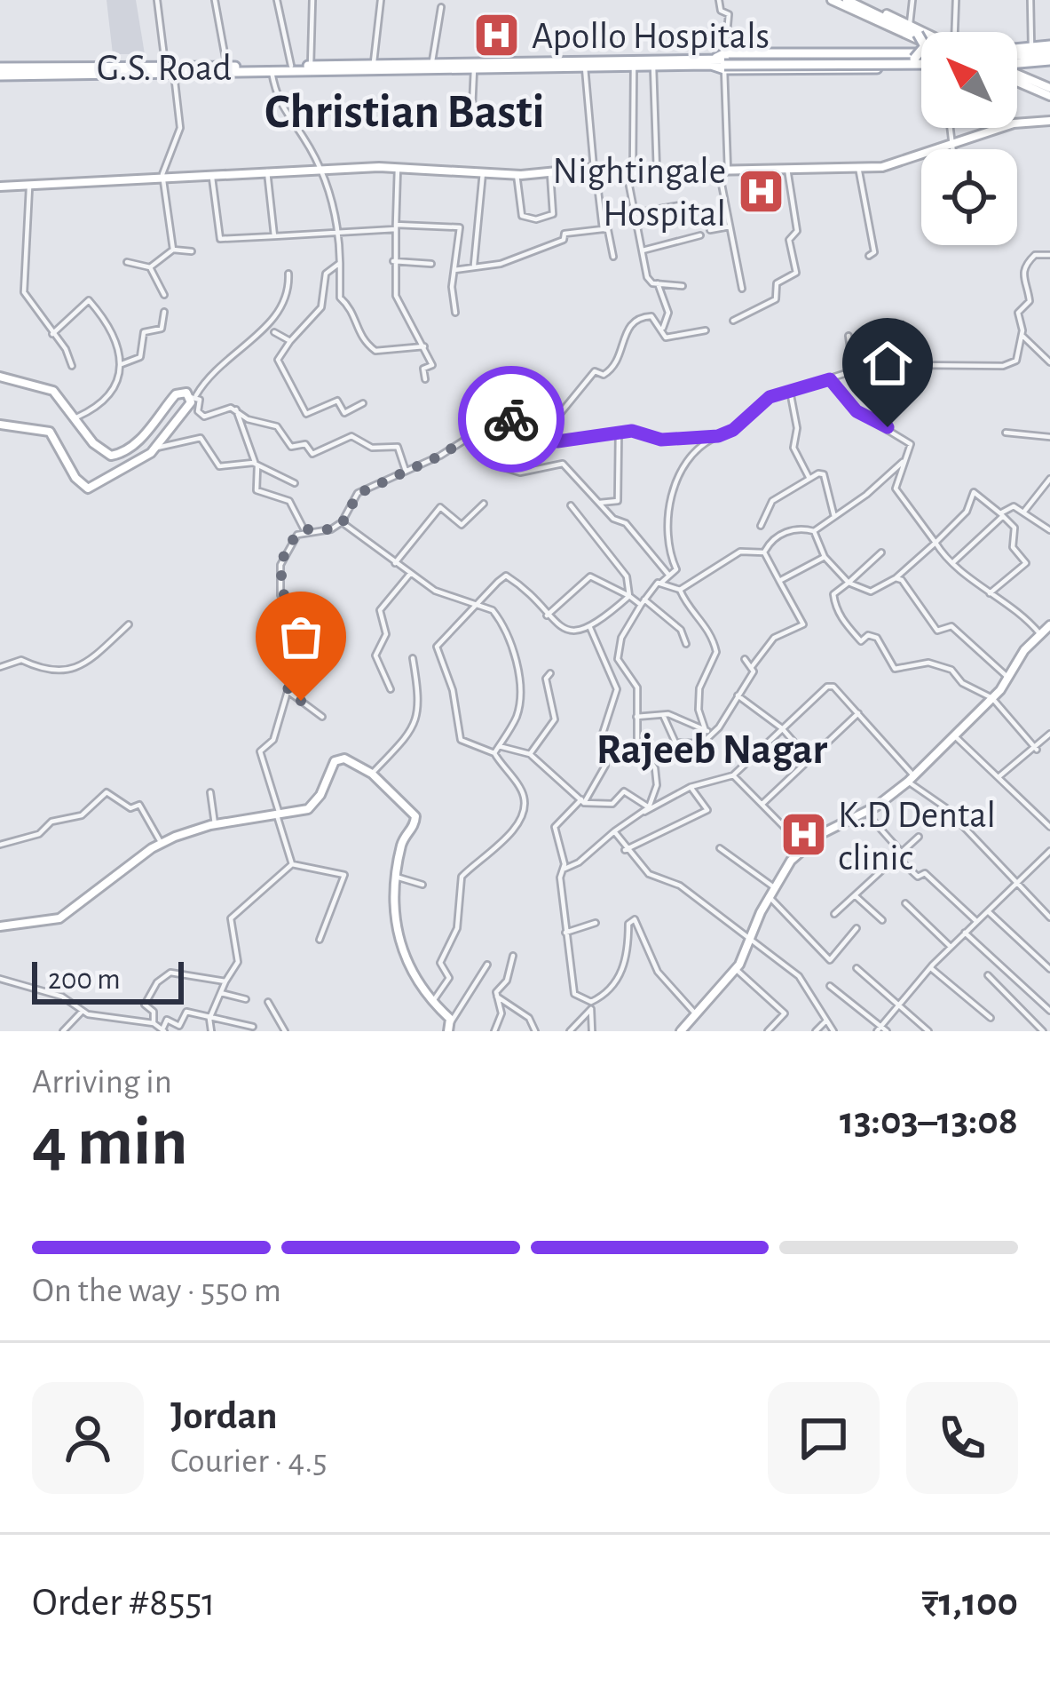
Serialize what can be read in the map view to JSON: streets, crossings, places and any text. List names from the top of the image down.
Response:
{
  "streets": {
    "main road": ["G.S. Road"]
  },
  "districts": ["Christian Basti", "Rajeeb Nagar"],
  "places": {
    "hospital": ["Apollo Hospitals", "Nightingale Hospital", "K.D Dental clinic"]
  },
  "scale_bar": "200 m",
  "north": "top left",
  "page": {
    "scale": "200 m",
    "heading": ["4 min", "Arriving in", "13:03–13:08"],
    "panel": [
      "Jordan",
      "Courier · 4.5",
      "Order #8551",
      "₹1,100"
    ],
    "bar": "On the way · 550 m"
  }
}
